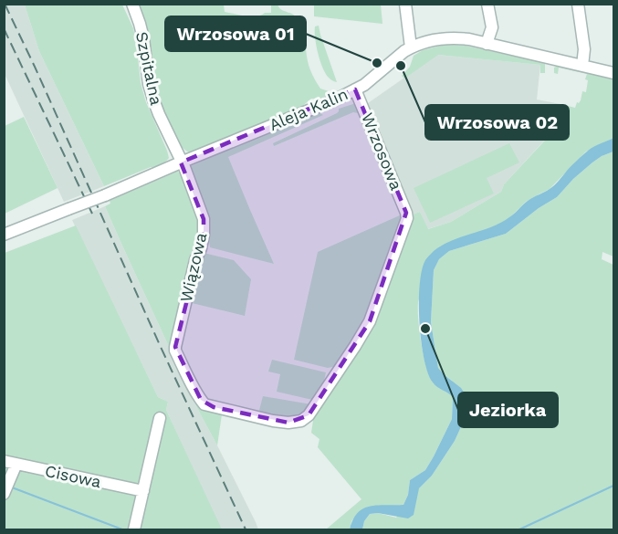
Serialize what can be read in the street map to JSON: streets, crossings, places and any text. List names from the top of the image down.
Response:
{
  "streets": {
    "street": [
      "Szpitalna",
      "Aleja Kalin",
      "Wrzosowa",
      "Wiązowa",
      "Cisowa"
    ]
  },
  "crossings": [
    ["Szpitalna", "Aleja Kalin"],
    ["Szpitalna", "Wiązowa"],
    ["Aleja Kalin", "Wrzosowa"],
    ["Aleja Kalin", "Wiązowa"],
    ["Wrzosowa", "Wiązowa"]
  ],
  "places": ["Wrzosowa 01", "Wrzosowa 02", "Jeziorka"]
}
